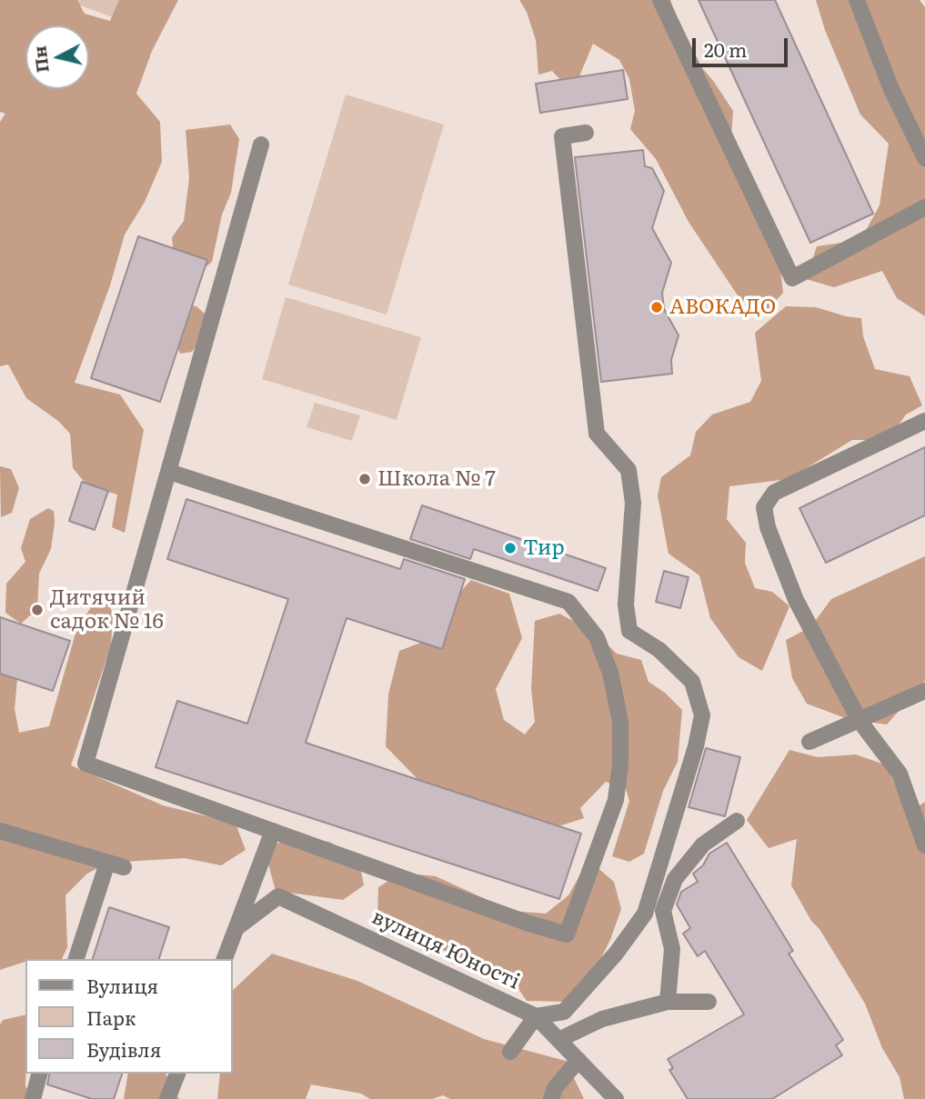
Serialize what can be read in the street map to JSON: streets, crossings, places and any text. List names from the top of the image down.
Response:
{
  "streets": {
    "street": ["вулиця Юності"]
  },
  "places": [
    "АВОКАДО",
    "Школа № 7",
    "Тир",
    "Дитячий садок № 16"
  ],
  "legend": ["Вулиця", "Парк", "Будівля"],
  "scale_bar": "20 m",
  "north": "left"
}
